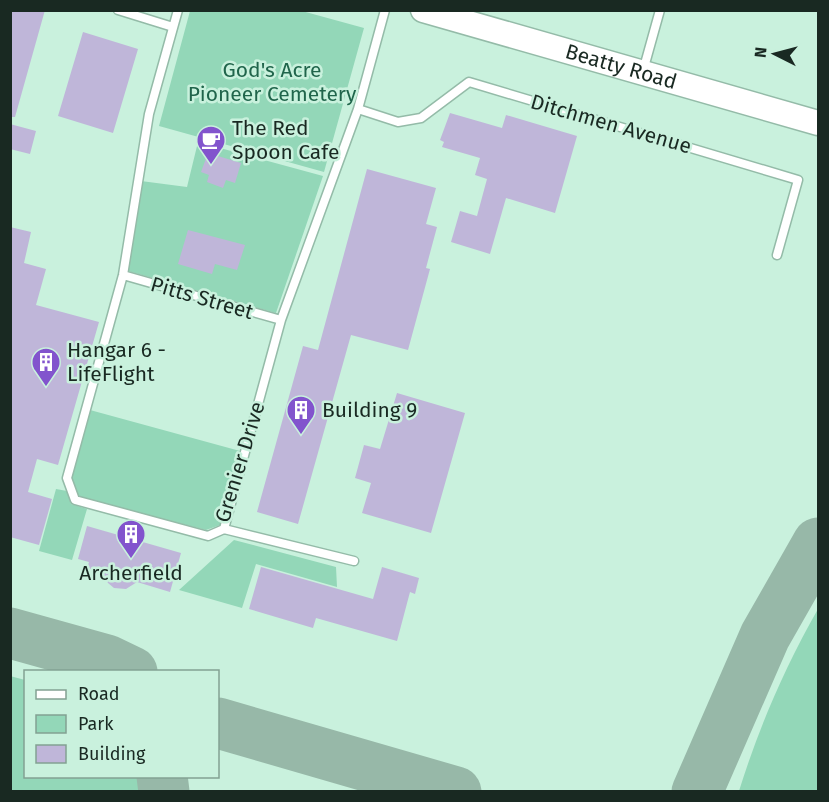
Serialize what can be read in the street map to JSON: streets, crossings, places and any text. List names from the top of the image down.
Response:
{
  "streets": {
    "main road": ["Beatty Road"],
    "lane": ["Ditchmen Avenue", "Pitts Street", "Grenier Drive"]
  },
  "crossings": [
    ["Ditchmen Avenue", "Grenier Drive"],
    ["Pitts Street", "Grenier Drive"]
  ],
  "parks": ["God's Acre Pioneer Cemetery"],
  "places": {
    "cafe": ["The Red Spoon Cafe"],
    "building": ["Hangar 6 - LifeFlight", "Building 9", "Archerfield"]
  },
  "legend": ["Road", "Park", "Building"],
  "north": "left"
}
